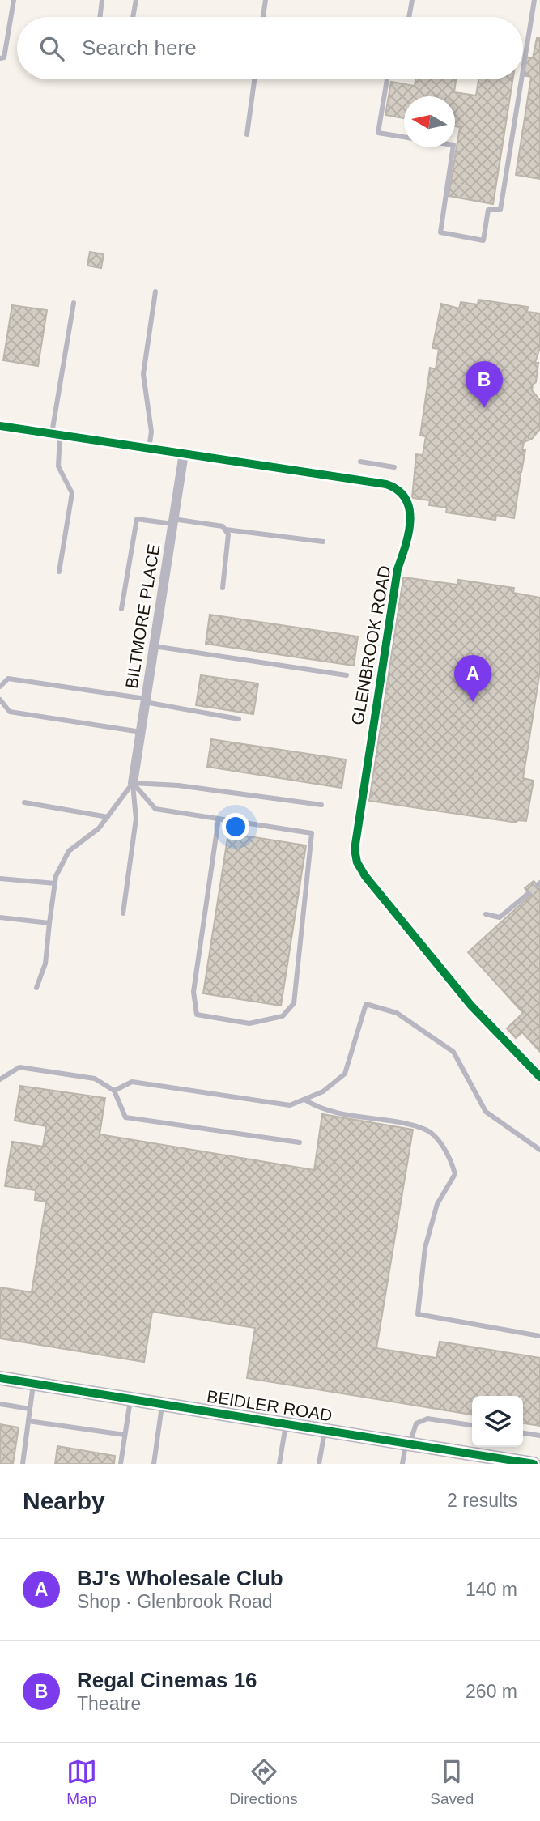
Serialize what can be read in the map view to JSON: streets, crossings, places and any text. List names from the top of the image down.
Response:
{
  "streets": {
    "street": ["BILTMORE PLACE", "GLENBROOK ROAD", "BEIDLER ROAD"]
  },
  "crossings": [
    ["BILTMORE PLACE", "GLENBROOK ROAD"]
  ],
  "north": "left",
  "page": {
    "search": "Search here",
    "pins": ["B", "A"],
    "heading": ["Nearby", "2 results"],
    "list": [
      {
        "mark": "A",
        "name": "BJ's Wholesale Club",
        "note": "Shop · Glenbrook Road",
        "value": "140 m"
      },
      {
        "mark": "B",
        "name": "Regal Cinemas 16",
        "note": "Theatre",
        "value": "260 m"
      }
    ],
    "nav": ["Map", "Directions", "Saved"]
  }
}
